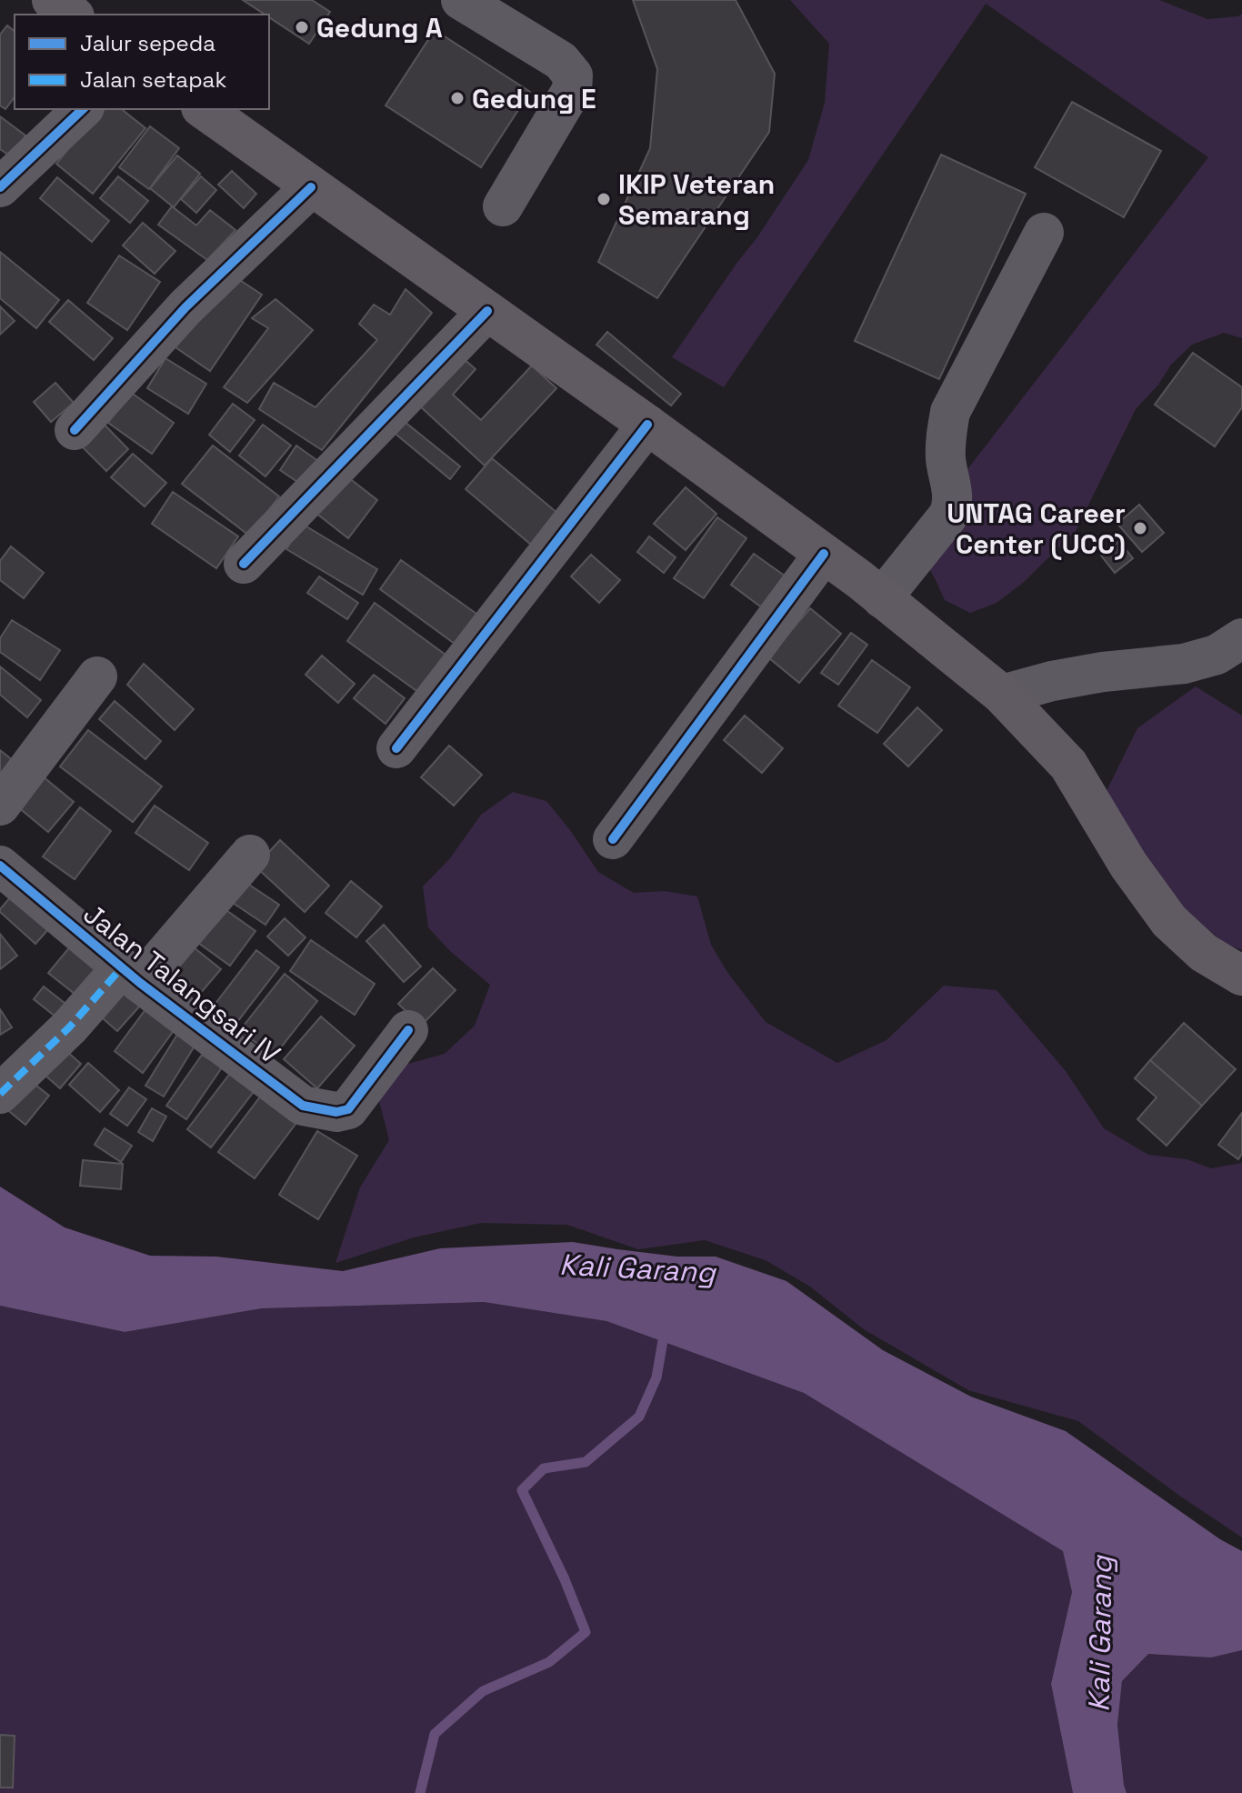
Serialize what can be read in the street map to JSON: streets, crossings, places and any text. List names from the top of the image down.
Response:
{
  "streets": {
    "street": ["Jalan Talangsari IV"]
  },
  "water": ["Kali Garang"],
  "places": [
    "Gedung A",
    "Gedung E",
    "IKIP Veteran Semarang",
    "UNTAG Career Center (UCC)"
  ],
  "legend": ["Jalur sepeda", "Jalan setapak"]
}
